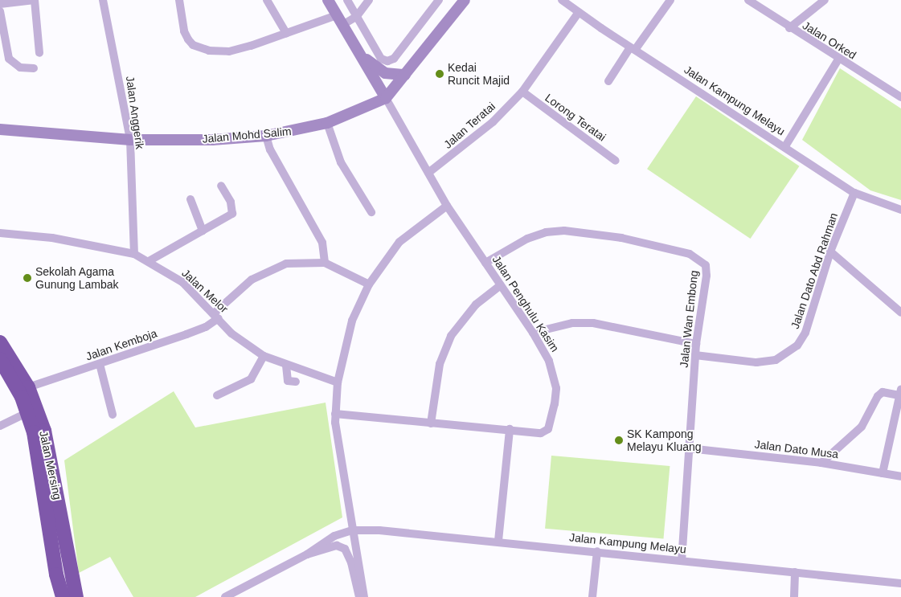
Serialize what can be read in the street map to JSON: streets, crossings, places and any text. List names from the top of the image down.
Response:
{
  "streets": {
    "highway": ["Jalan Mersing"],
    "street": [
      "Jalan Orked",
      "Jalan Kampung Melayu",
      "Jalan Anggerik",
      "Lorong Teratai",
      "Jalan Teratai",
      "Jalan Mohd Salim",
      "Jalan Dato Abd Rahman",
      "Jalan Melor",
      "Jalan Penghulu Kasim",
      "Jalan Wan Embong",
      "Jalan Kemboja",
      "Jalan Dato Musa"
    ]
  },
  "crossings": [
    ["Jalan Kampung Melayu", "Jalan Teratai"],
    ["Jalan Kampung Melayu", "Jalan Dato Abd Rahman"],
    ["Jalan Kampung Melayu", "Jalan Wan Embong"],
    ["Jalan Anggerik", "Jalan Mohd Salim"],
    ["Jalan Anggerik", "Jalan Melor"],
    ["Lorong Teratai", "Jalan Teratai"],
    ["Jalan Teratai", "Jalan Penghulu Kasim"],
    ["Jalan Mohd Salim", "Jalan Penghulu Kasim"],
    ["Jalan Dato Abd Rahman", "Jalan Wan Embong"],
    ["Jalan Melor", "Jalan Kemboja"],
    ["Jalan Penghulu Kasim", "Jalan Wan Embong"],
    ["Jalan Wan Embong", "Jalan Dato Musa"],
    ["Jalan Kemboja", "Jalan Mersing"]
  ],
  "places": ["Kedai Runcit Majid", "Sekolah Agama Gunung Lambak", "SK Kampong Melayu Kluang"]
}
